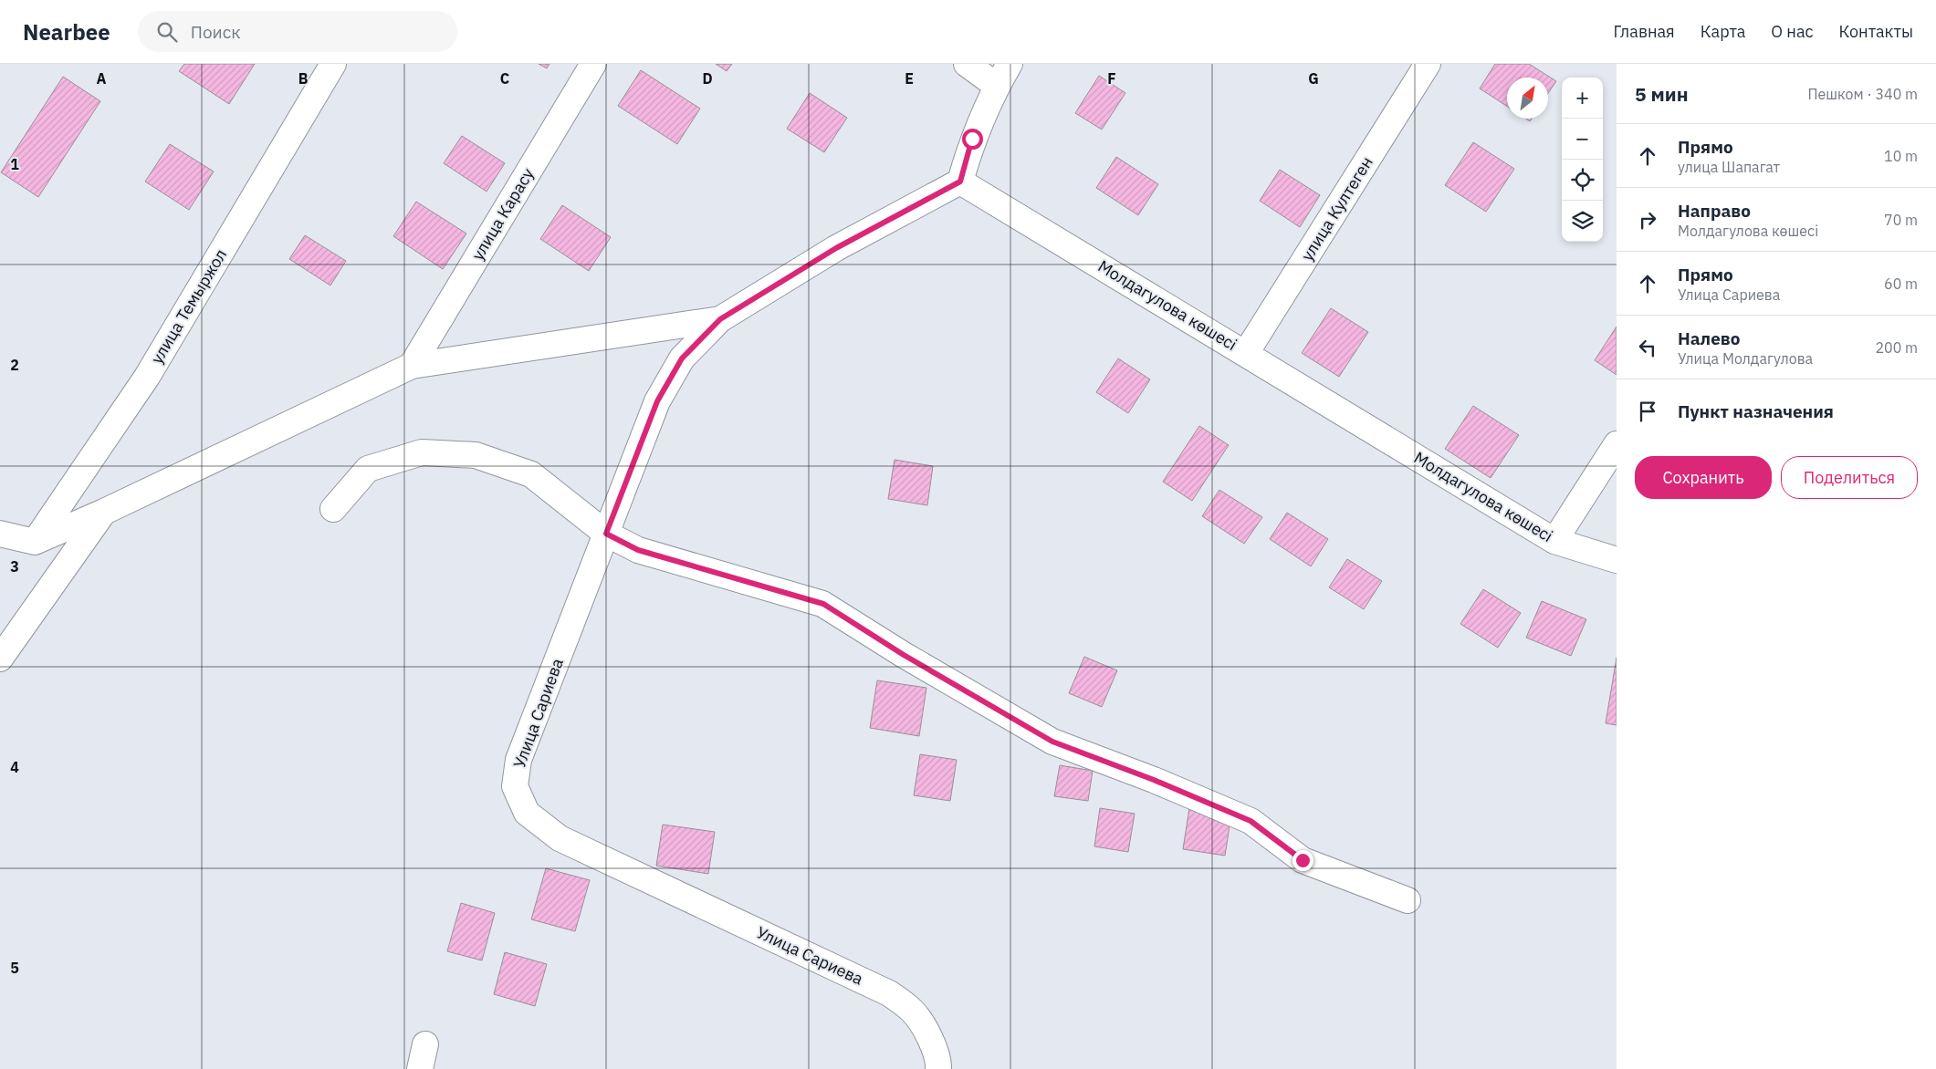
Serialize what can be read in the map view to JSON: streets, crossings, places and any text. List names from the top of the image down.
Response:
{
  "streets": {
    "street": [
      "улица Култеген",
      "улица Карасу",
      "Молдагулова көшесі",
      "улица Темыржол",
      "Улица Сариева"
    ]
  },
  "crossings": [
    ["улица Култеген", "Молдагулова көшесі"]
  ],
  "north": "top right",
  "page": {
    "header": "Nearbee",
    "search": "Поиск",
    "nav": [
      "Главная",
      "Карта",
      "О нас",
      "Контакты"
    ],
    "heading": ["5 мин", "Пешком · 340 m"],
    "map_buttons": ["+", "−"],
    "list": [
      ["Прямо", "улица Шапагат", "10 m"],
      ["Направо", "Молдагулова көшесі", "70 m"],
      ["Прямо", "Улица Сариева", "60 m"],
      ["Налево", "Улица Молдагулова", "200 m"],
      "Пункт назначения"
    ],
    "buttons": ["Сохранить", "Поделиться"]
  },
  "grid": {
    "columns": [
      "A",
      "B",
      "C",
      "D",
      "E",
      "F",
      "G"
    ],
    "rows": [
      "1",
      "2",
      "3",
      "4",
      "5"
    ]
  }
}
